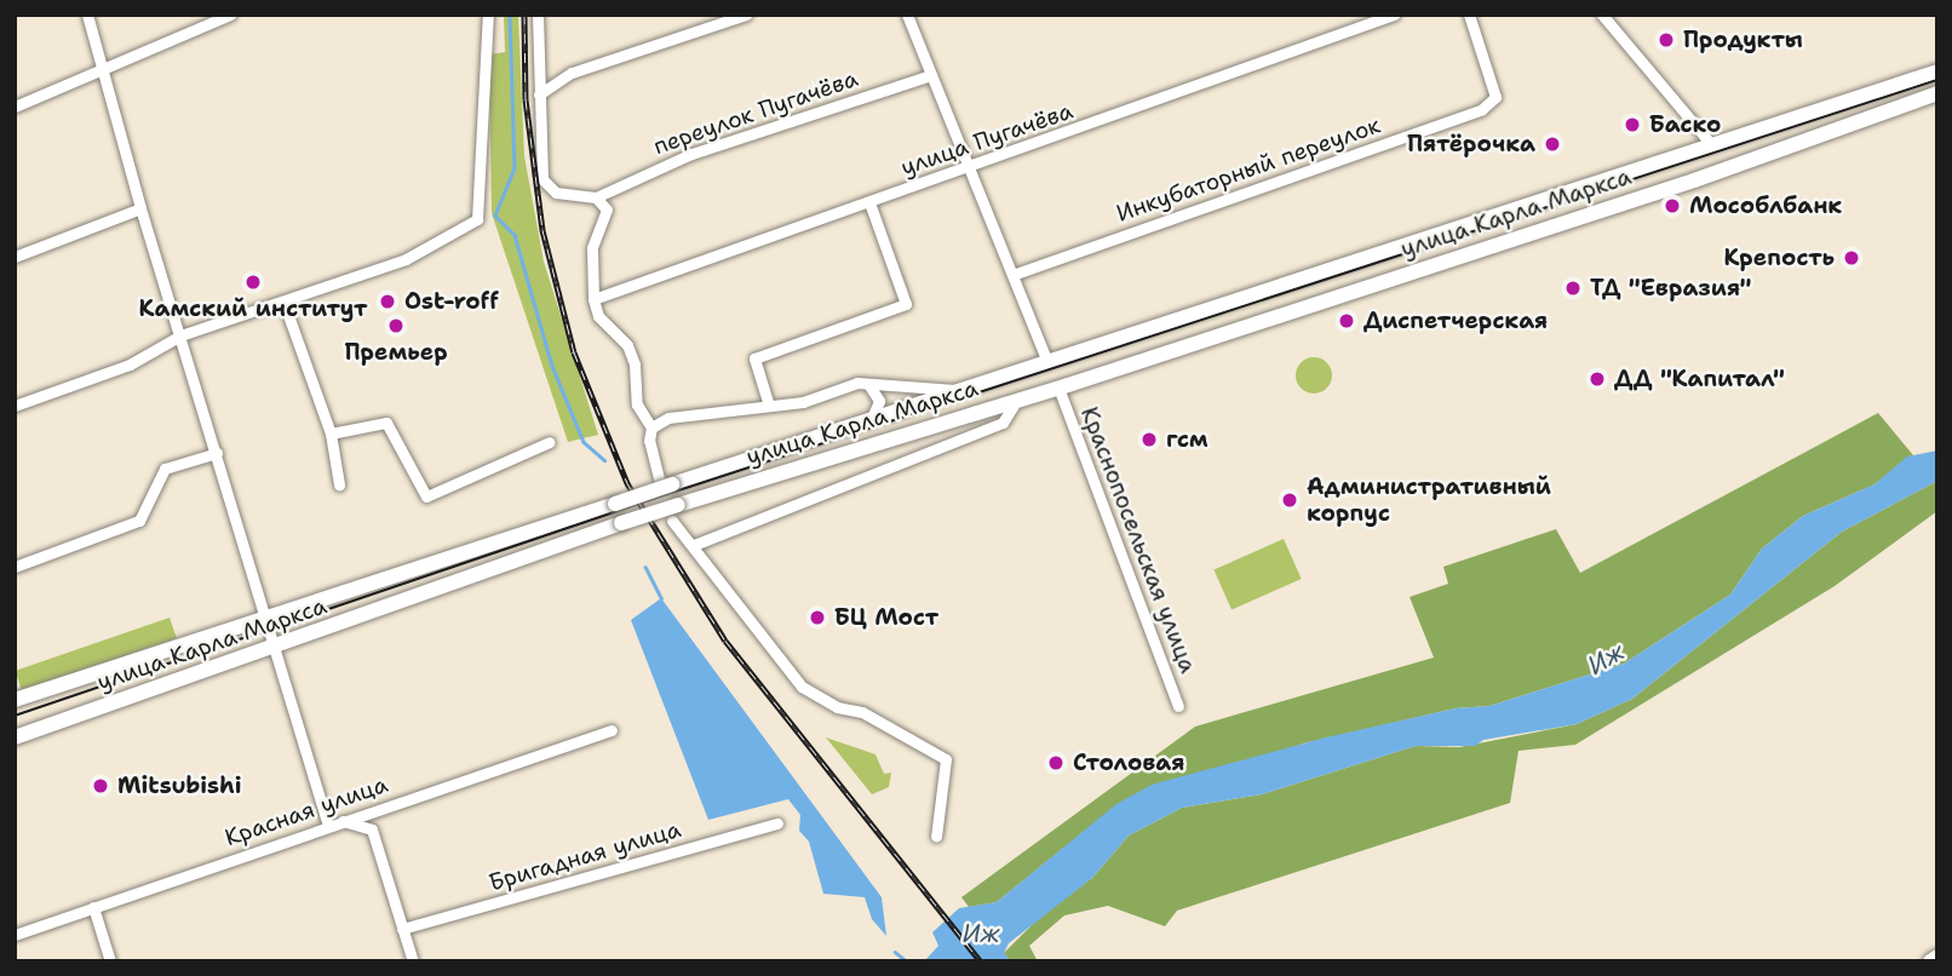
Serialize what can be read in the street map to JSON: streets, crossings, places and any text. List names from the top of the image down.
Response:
{
  "streets": {
    "main road": ["улица Карла Маркса"],
    "street": [
      "переулок Пугачёва",
      "улица Пугачёва",
      "Инкубаторный переулок",
      "Краснопосельская улица",
      "Красная улица",
      "Бригадная улица"
    ]
  },
  "crossings": [
    ["улица Карла Маркса", "Краснопосельская улица"]
  ],
  "water": ["Иж"],
  "places": [
    "Продукты",
    "Баско",
    "Пятёрочка",
    "Мособлбанк",
    "Крепость",
    "Камский институт",
    "ТД \"Евразия\"",
    "Ost-roff",
    "Диспетчерская",
    "Премьер",
    "ДД \"Капитал\"",
    "гсм",
    "Административный корпус",
    "БЦ Мост",
    "Столовая",
    "Mitsubishi"
  ]
}
